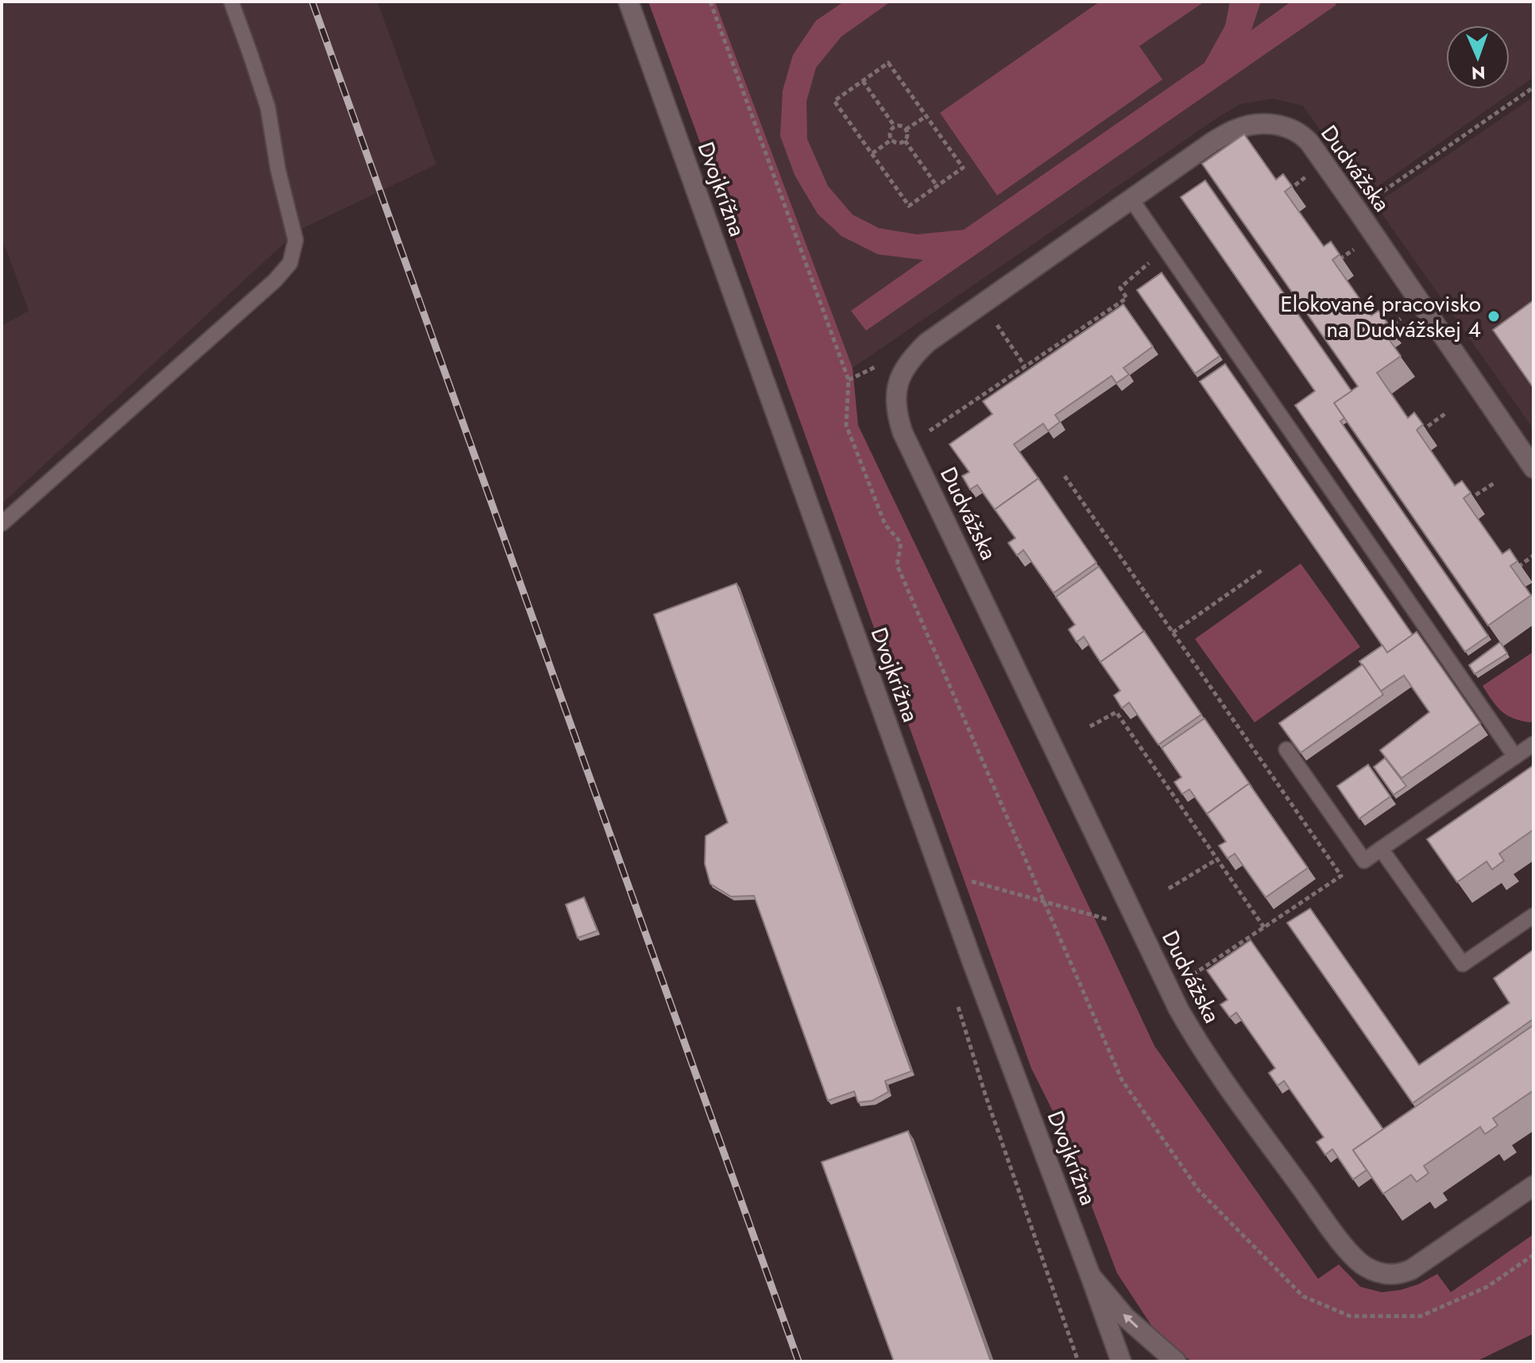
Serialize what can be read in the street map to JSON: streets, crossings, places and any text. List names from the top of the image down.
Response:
{
  "streets": {
    "street": ["Dudvážska", "Dvojkrížna"]
  },
  "places": ["Elokované pracovisko na Dudvážskej 4"],
  "north": "bottom"
}
